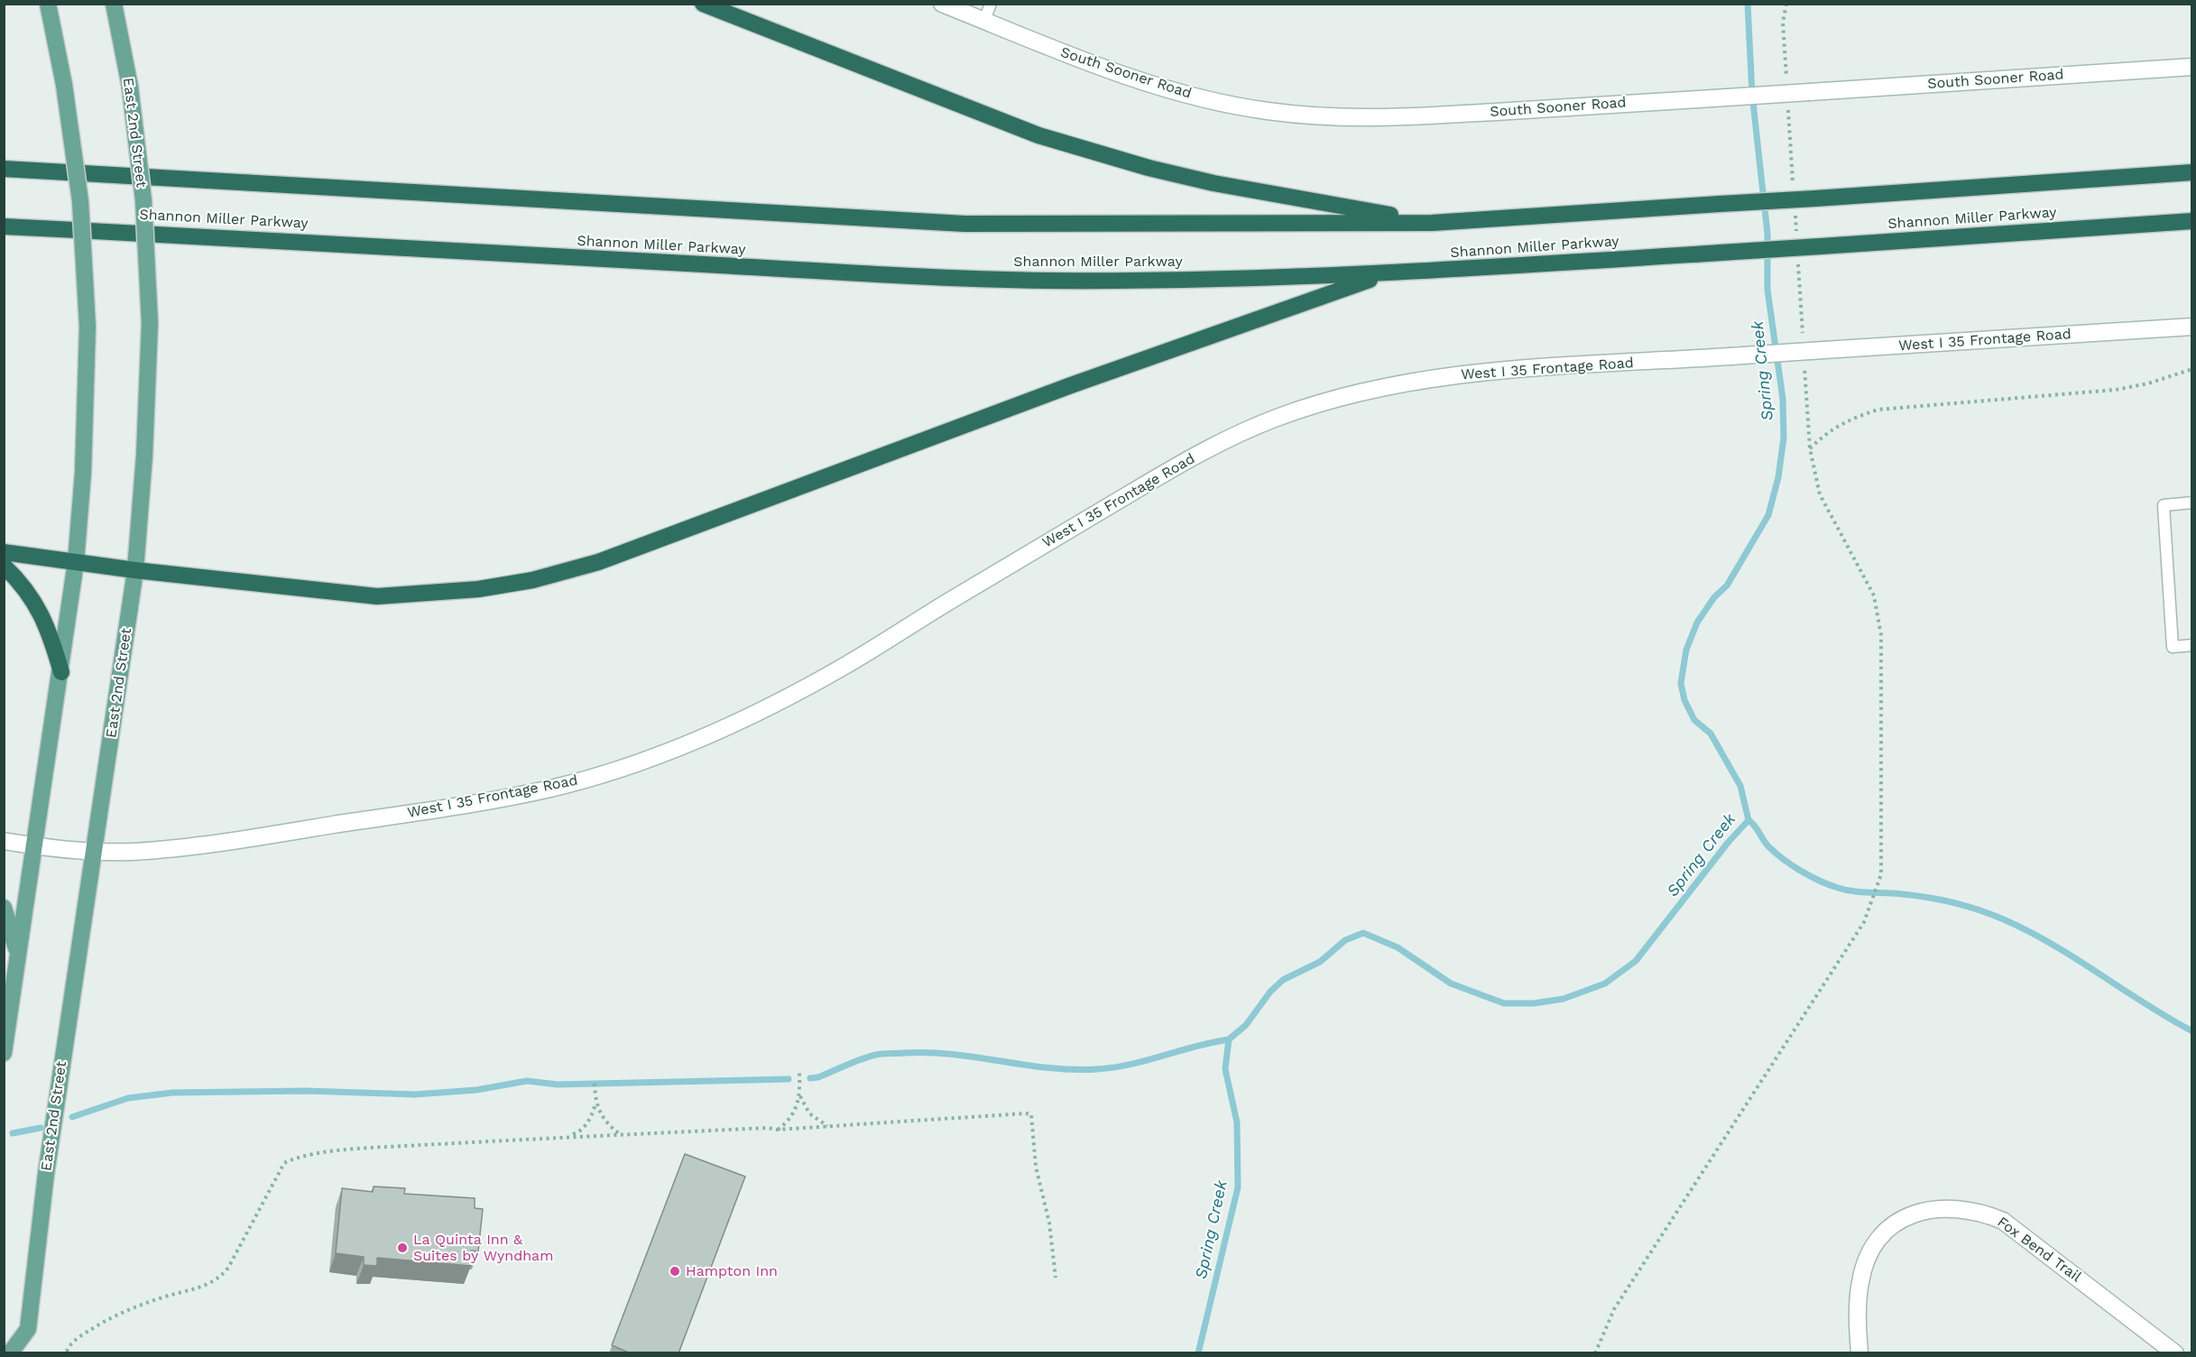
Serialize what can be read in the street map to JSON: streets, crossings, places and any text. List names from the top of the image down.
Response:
{
  "streets": {
    "highway": ["Shannon Miller Parkway"],
    "main road": ["East 2nd Street"],
    "street": ["South Sooner Road", "West I 35 Frontage Road", "Fox Bend Trail"]
  },
  "crossings": [
    ["East 2nd Street", "West I 35 Frontage Road"]
  ],
  "water": ["Spring Creek"],
  "places": ["La Quinta Inn & Suites by Wyndham", "Hampton Inn"]
}
